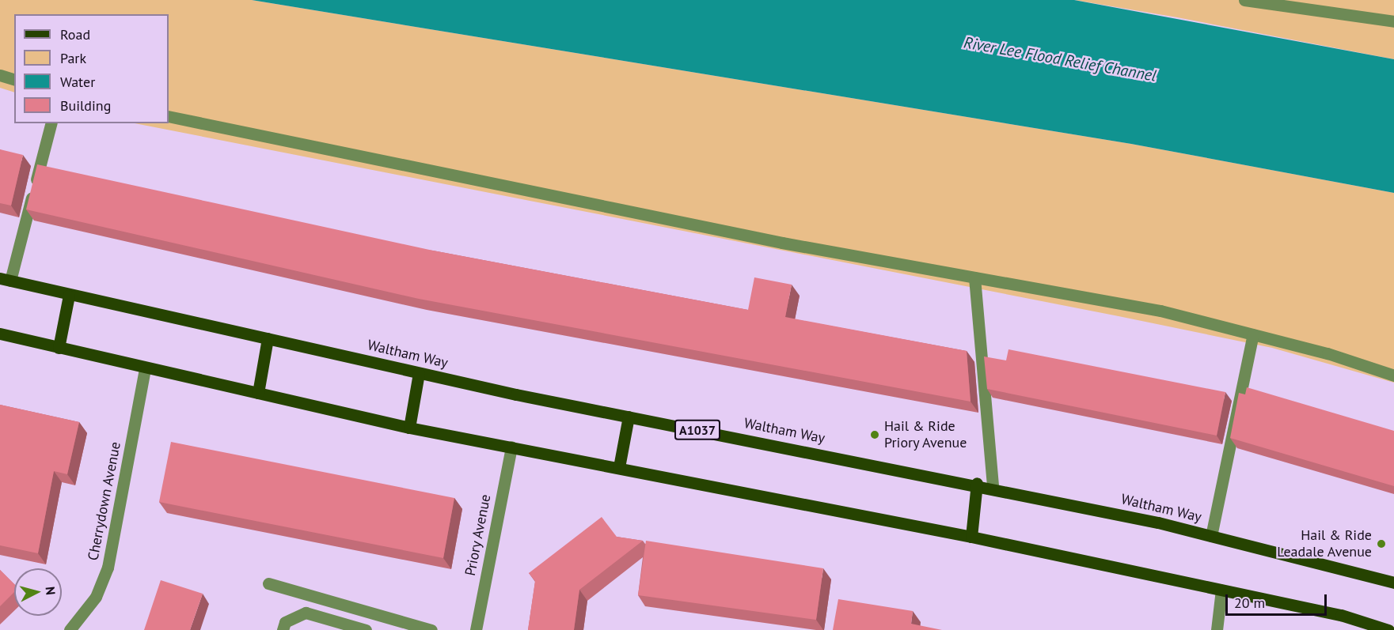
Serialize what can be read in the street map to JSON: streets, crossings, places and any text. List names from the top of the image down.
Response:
{
  "streets": {
    "main road": ["Waltham Way", "A1037"],
    "street": ["Cherrydown Avenue", "Priory Avenue"]
  },
  "water": ["River Lee Flood Relief Channel"],
  "places": ["Hail & Ride Priory Avenue", "Hail & Ride Leadale Avenue"],
  "legend": [
    "Road",
    "Park",
    "Water",
    "Building"
  ],
  "scale_bar": "20 m",
  "north": "right"
}
